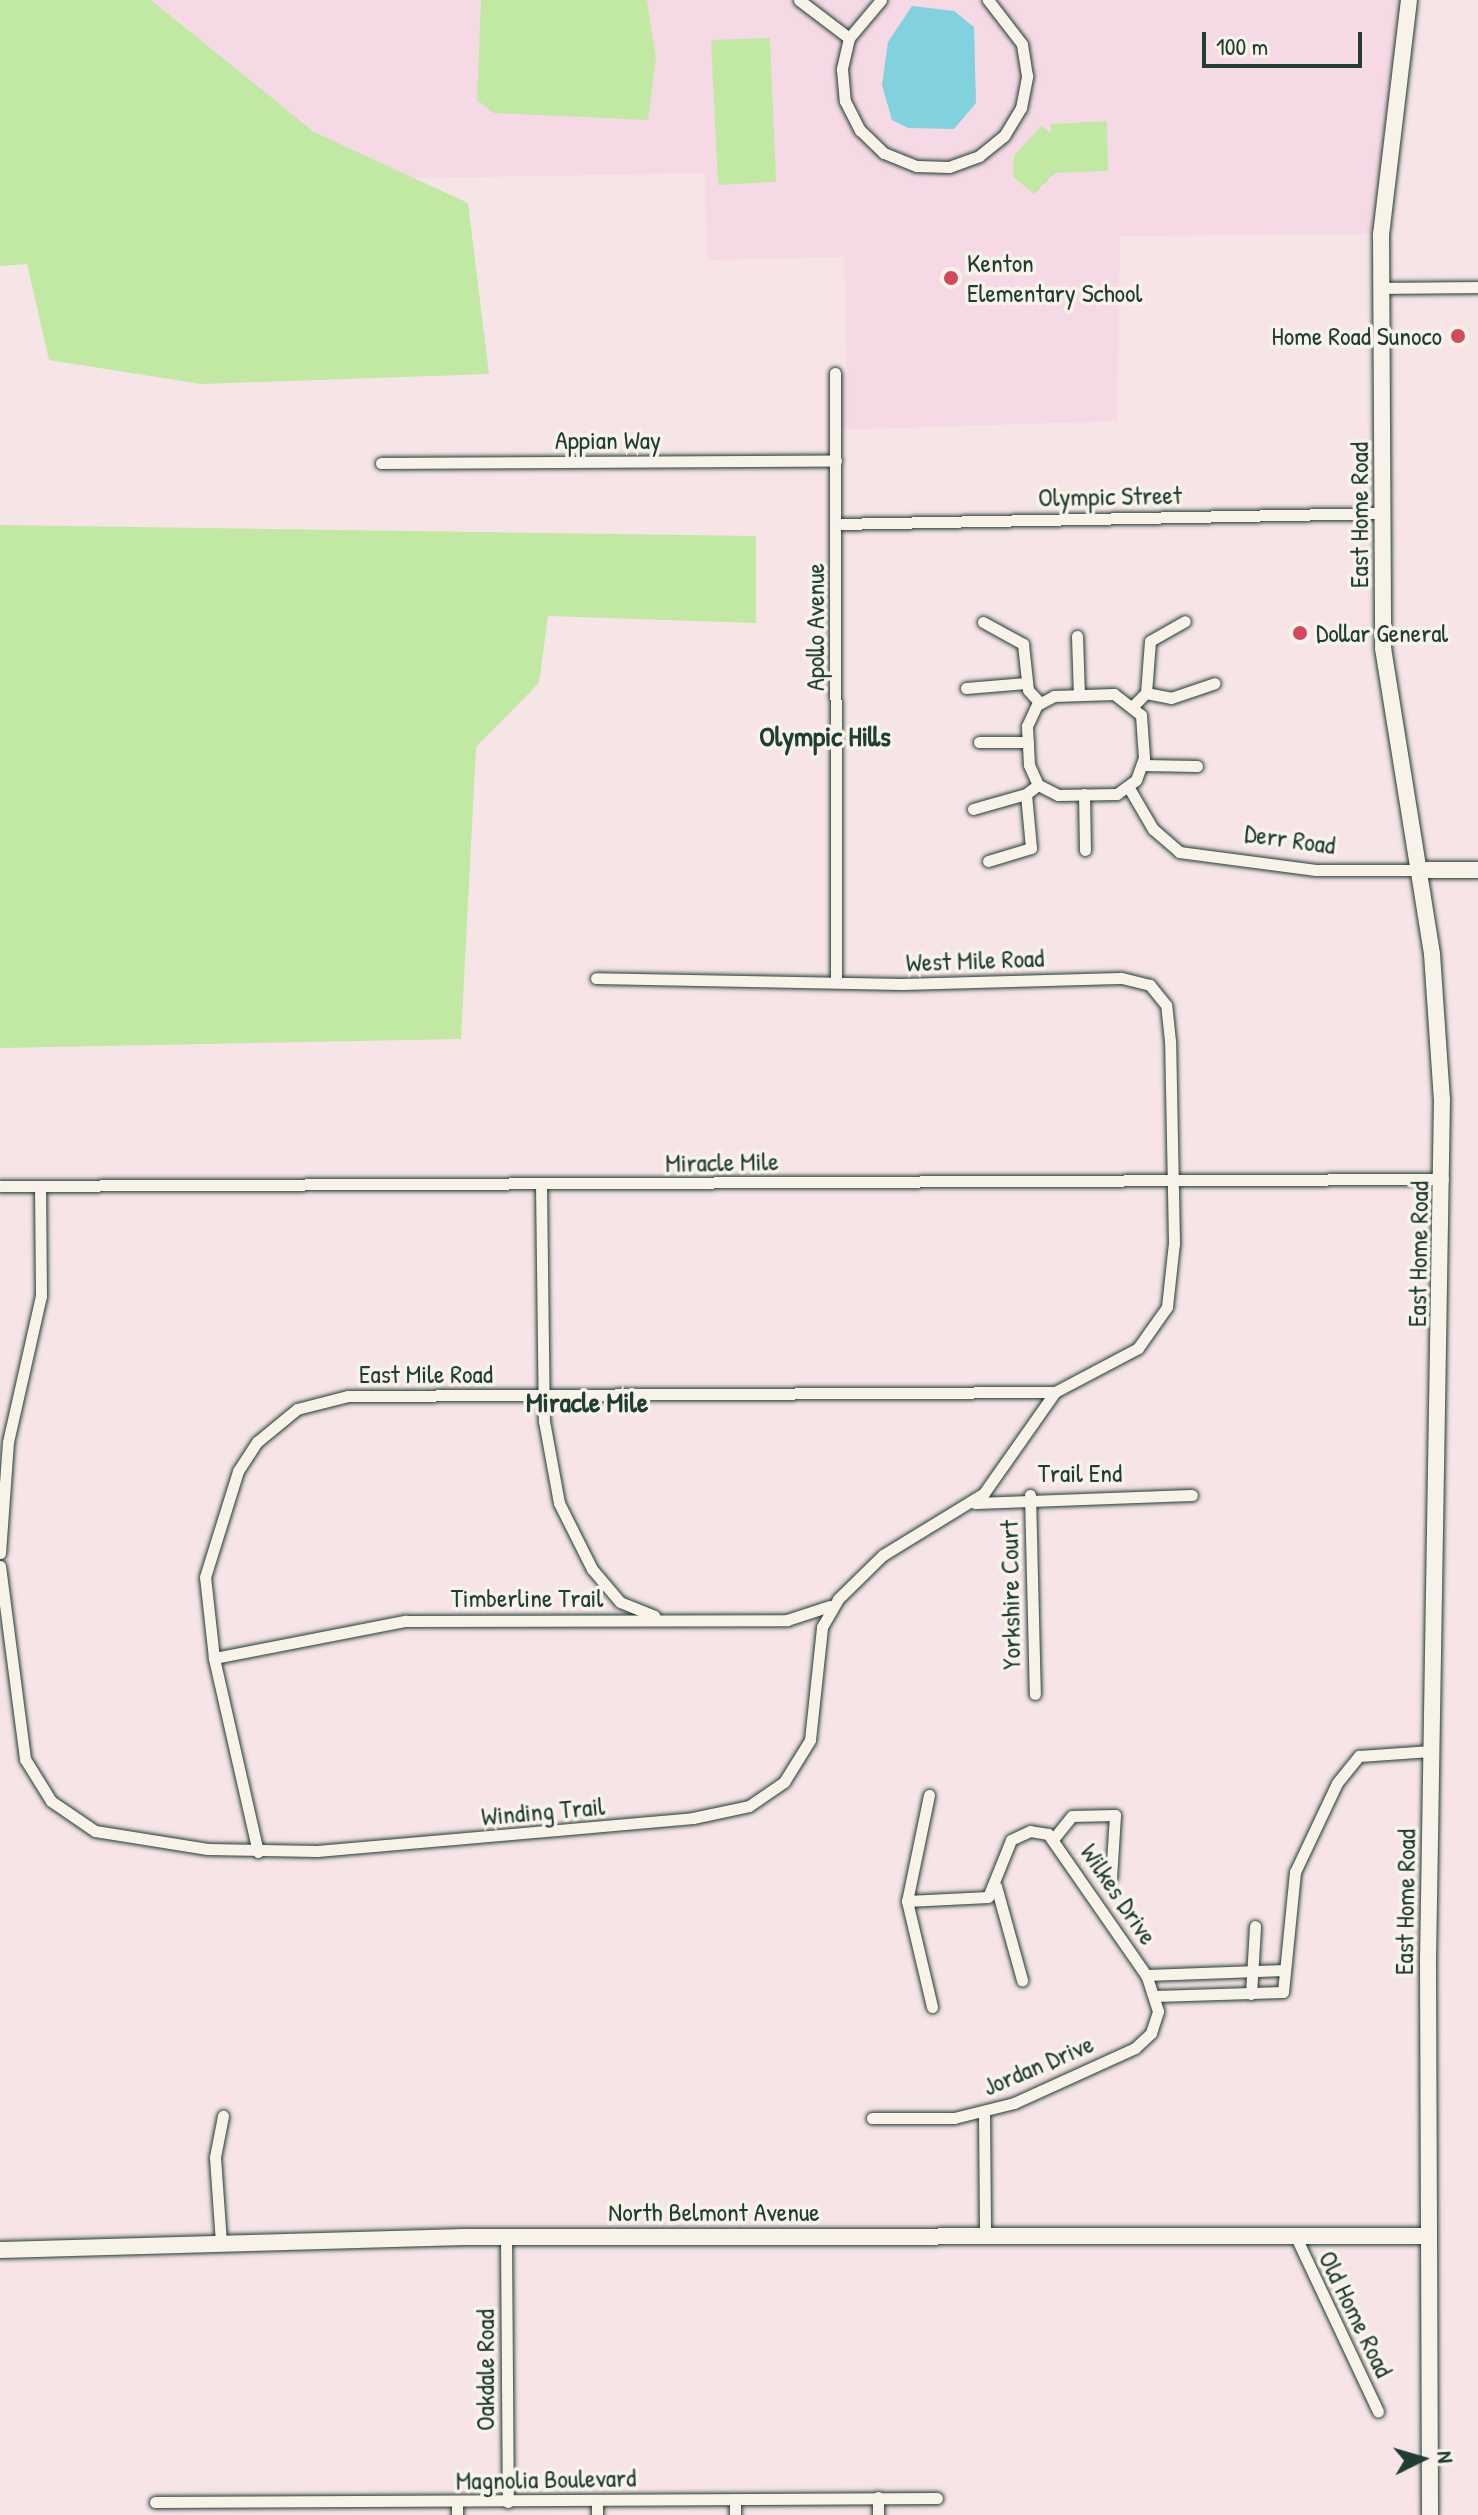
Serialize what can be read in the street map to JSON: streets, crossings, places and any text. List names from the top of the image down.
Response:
{
  "streets": {
    "street": [
      "Appian Way",
      "Olympic Street",
      "East Home Road",
      "Apollo Avenue",
      "Derr Road",
      "West Mile Road",
      "Miracle Mile",
      "East Mile Road",
      "Trail End",
      "Yorkshire Court",
      "Timberline Trail",
      "Winding Trail",
      "Wilkes Drive",
      "Jordan Drive",
      "North Belmont Avenue",
      "Old Home Road",
      "Oakdale Road",
      "Magnolia Boulevard"
    ]
  },
  "crossings": [
    ["Appian Way", "Apollo Avenue"],
    ["Olympic Street", "East Home Road"],
    ["Olympic Street", "Apollo Avenue"],
    ["East Home Road", "Derr Road"],
    ["East Home Road", "Miracle Mile"],
    ["East Home Road", "North Belmont Avenue"],
    ["Apollo Avenue", "West Mile Road"],
    ["West Mile Road", "Miracle Mile"],
    ["West Mile Road", "East Mile Road"],
    ["Miracle Mile", "East Mile Road"],
    ["East Mile Road", "Timberline Trail"],
    ["East Mile Road", "Winding Trail"],
    ["Trail End", "Yorkshire Court"],
    ["Trail End", "Winding Trail"],
    ["Timberline Trail", "Winding Trail"],
    ["North Belmont Avenue", "Old Home Road"],
    ["North Belmont Avenue", "Oakdale Road"],
    ["Oakdale Road", "Magnolia Boulevard"]
  ],
  "districts": ["Olympic Hills", "Miracle Mile"],
  "places": ["Kenton Elementary School", "Home Road Sunoco", "Dollar General"],
  "scale_bar": "100 m",
  "north": "right"
}
